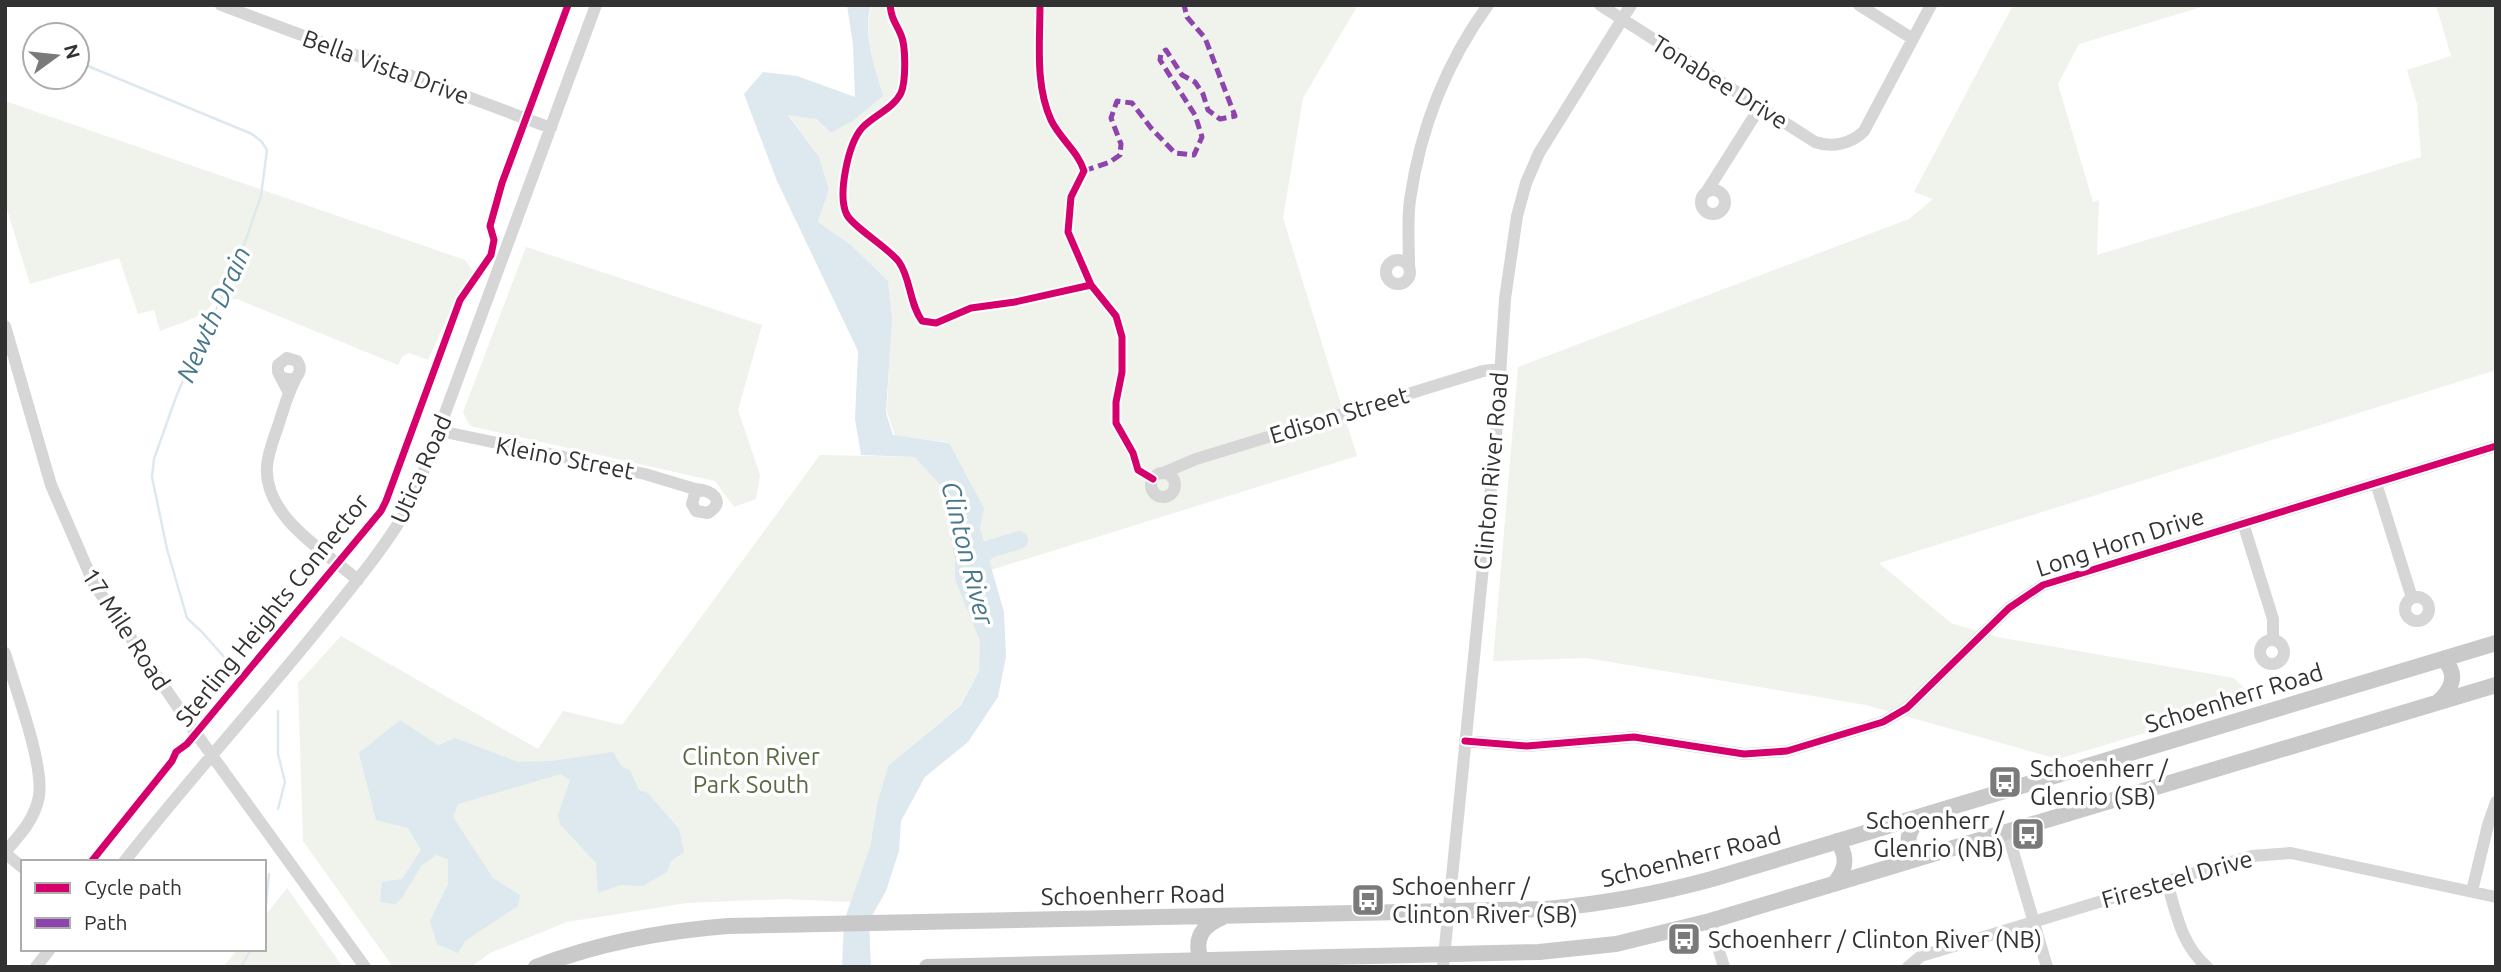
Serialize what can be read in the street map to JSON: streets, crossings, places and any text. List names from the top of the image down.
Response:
{
  "streets": {
    "main road": ["Schoenherr Road"],
    "street": [
      "Bella Vista Drive",
      "Tonabee Drive",
      "Edison Street",
      "Kleino Street",
      "Utica Road",
      "Clinton River Road",
      "Long Horn Drive",
      "17 Mile Road",
      "Firesteel Drive"
    ],
    "cycle path": ["Sterling Heights Connector"]
  },
  "crossings": [
    ["Bella Vista Drive", "Utica Road"],
    ["Tonabee Drive", "Clinton River Road"],
    ["Edison Street", "Clinton River Road"],
    ["Kleino Street", "Utica Road"],
    ["Utica Road", "17 Mile Road"],
    ["Clinton River Road", "Long Horn Drive"],
    ["Clinton River Road", "Schoenherr Road"]
  ],
  "water": ["Newth Drain", "Clinton River"],
  "parks": ["Clinton River Park South"],
  "places": {
    "bus stop": [
      "Schoenherr / Glenrio (SB)",
      "Schoenherr / Glenrio (NB)",
      "Schoenherr / Clinton River (SB)",
      "Schoenherr / Clinton River (NB)"
    ]
  },
  "legend": ["Cycle path", "Path"],
  "north": "right"
}
